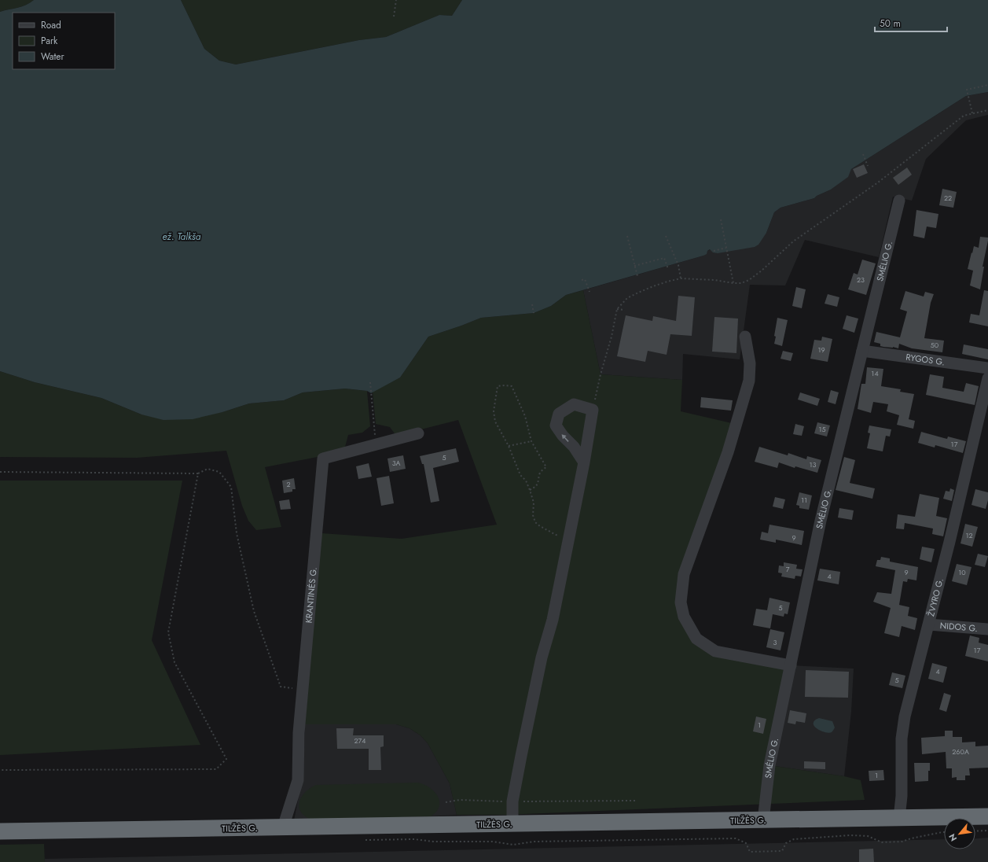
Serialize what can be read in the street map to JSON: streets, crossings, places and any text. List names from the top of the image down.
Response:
{
  "streets": {
    "highway": ["TILŽĖS G."],
    "street": [
      "SMĖLIO G.",
      "RYGOS G.",
      "KRANTINĖS G.",
      "ŽVYRO G.",
      "NIDOS G."
    ]
  },
  "crossings": [
    ["SMĖLIO G.", "RYGOS G."],
    ["SMĖLIO G.", "TILŽĖS G."],
    ["KRANTINĖS G.", "TILŽĖS G."],
    ["ŽVYRO G.", "NIDOS G."],
    ["ŽVYRO G.", "TILŽĖS G."]
  ],
  "water": ["ež. Talkša"],
  "house_numbers": [
    "22",
    "23",
    "50",
    "19",
    "14",
    "15",
    "17",
    "5",
    "3A",
    "13",
    "2",
    "11",
    "12",
    "9",
    "7",
    "9",
    "10",
    "4",
    "5",
    "3",
    "17",
    "4",
    "5",
    "1",
    "274",
    "260A",
    "1"
  ],
  "legend": ["Road", "Park", "Water"],
  "scale_bar": "50 m",
  "north": "bottom left"
}
